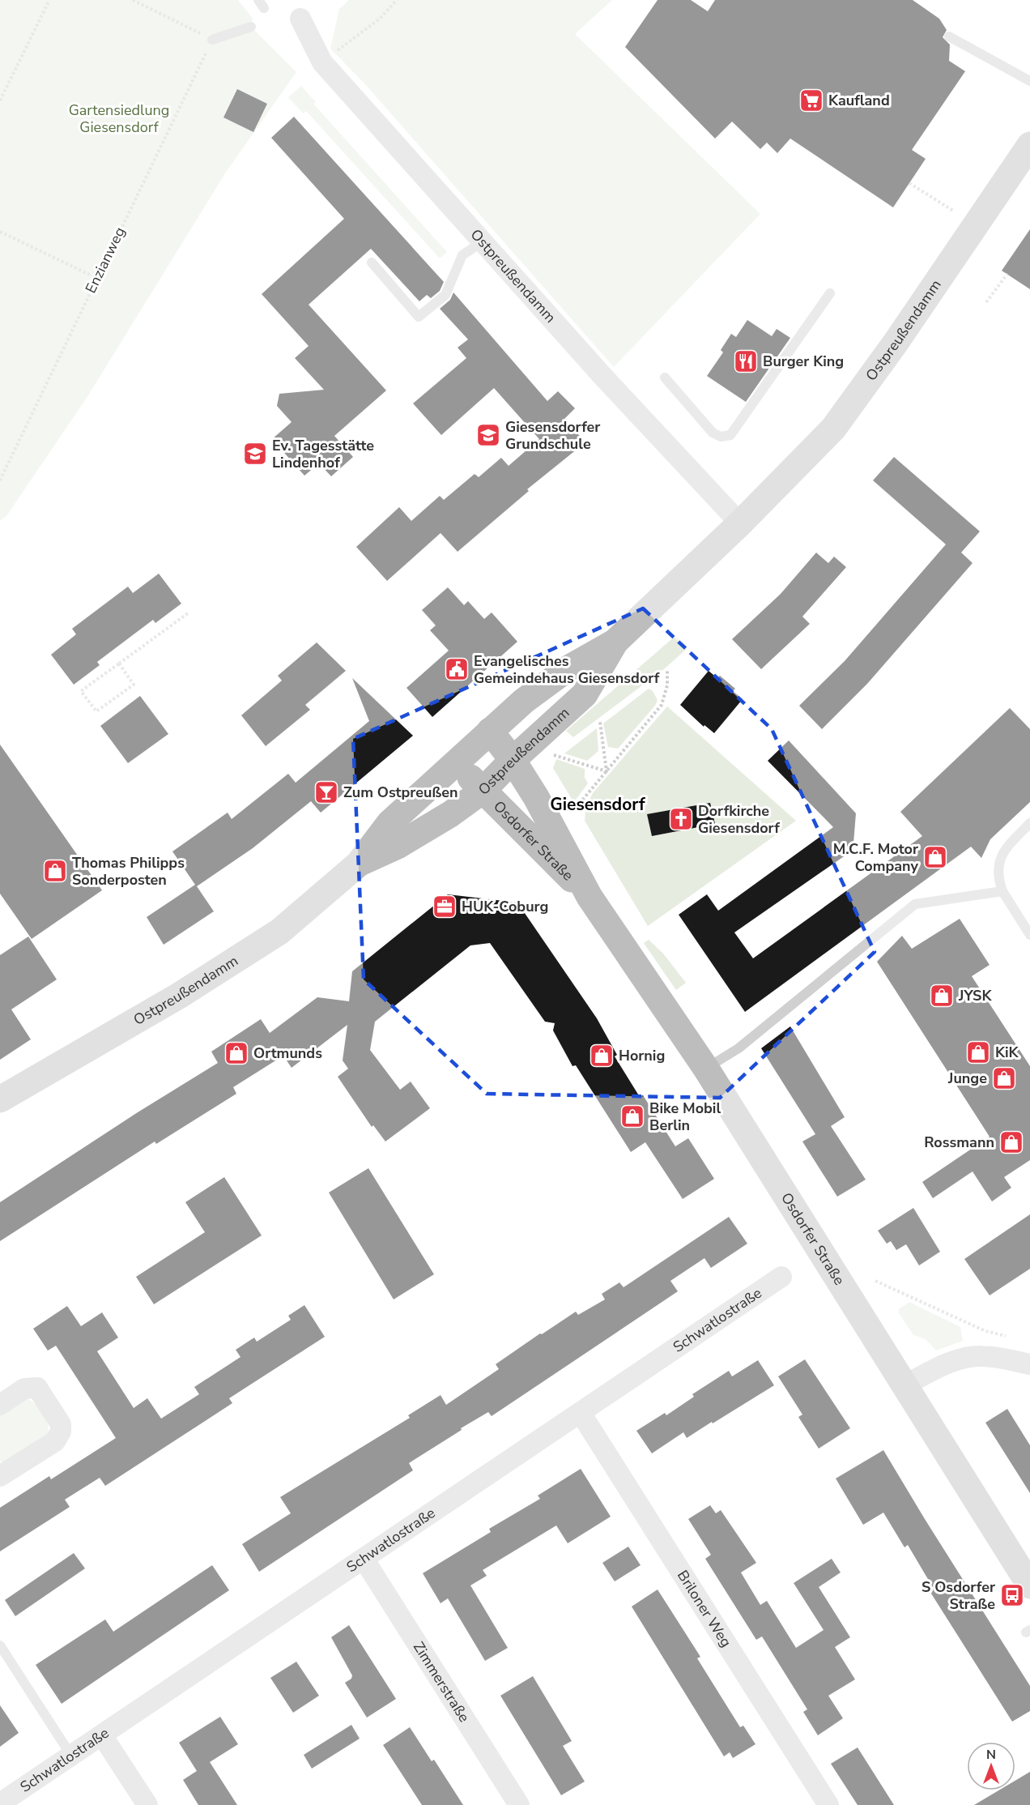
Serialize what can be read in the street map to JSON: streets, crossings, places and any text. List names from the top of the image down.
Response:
{
  "streets": {
    "main road": ["Ostpreußendamm", "Osdorfer Straße"],
    "street": ["Schwatlostraße", "Briloner Weg", "Zimmerstraße"],
    "path": ["Enzianweg"]
  },
  "crossings": [
    ["Ostpreußendamm", "Osdorfer Straße"],
    ["Schwatlostraße", "Briloner Weg"],
    ["Schwatlostraße", "Zimmerstraße"]
  ],
  "districts": ["Giesensdorf"],
  "parks": ["Gartensiedlung Giesensdorf"],
  "places": {
    "supermarket": ["Kaufland"],
    "restaurant": ["Burger King"],
    "school or university": ["Giesensdorfer Grundschule", "Ev. Tagesstätte Lindenhof"],
    "public building": ["Evangelisches Gemeindehaus Giesensdorf"],
    "bar": ["Zum Ostpreußen"],
    "church": ["Dorfkirche Giesensdorf"],
    "shop": [
      "M.C.F. Motor Company",
      "Thomas Philipps Sonderposten",
      "JYSK",
      "KiK",
      "Ortmunds",
      "Hornig",
      "Junge",
      "Bike Mobil Berlin",
      "Rossmann"
    ],
    "office": ["HUK-Coburg"],
    "bus stop": ["S Osdorfer Straße"]
  },
  "north": "top"
}
